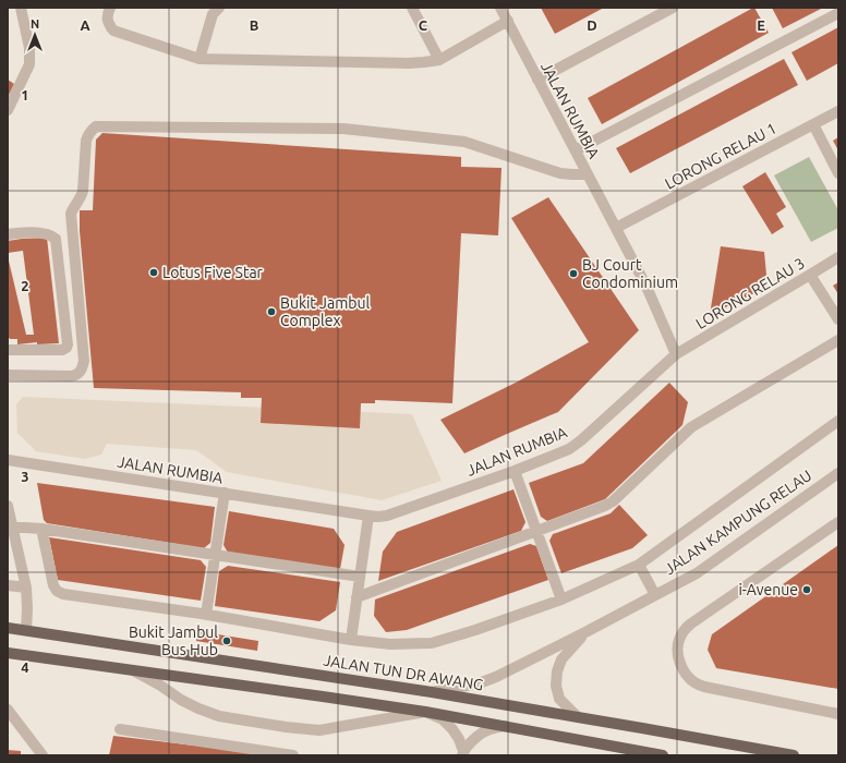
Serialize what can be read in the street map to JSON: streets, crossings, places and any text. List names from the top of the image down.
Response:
{
  "streets": {
    "main road": ["JALAN TUN DR AWANG"],
    "street": [
      "JALAN RUMBIA",
      "LORONG RELAU 1",
      "LORONG RELAU 3",
      "JALAN KAMPUNG RELAU"
    ]
  },
  "crossings": [
    ["JALAN RUMBIA", "LORONG RELAU 1"],
    ["JALAN RUMBIA", "LORONG RELAU 3"],
    ["JALAN KAMPUNG RELAU", "JALAN TUN DR AWANG"]
  ],
  "places": [
    "Lotus Five Star",
    "BJ Court Condominium",
    "Bukit Jambul Complex",
    "i-Avenue",
    "Bukit Jambul Bus Hub"
  ],
  "north": "top",
  "grid": {
    "columns": [
      "A",
      "B",
      "C",
      "D",
      "E"
    ],
    "rows": [
      "1",
      "2",
      "3",
      "4"
    ]
  }
}
